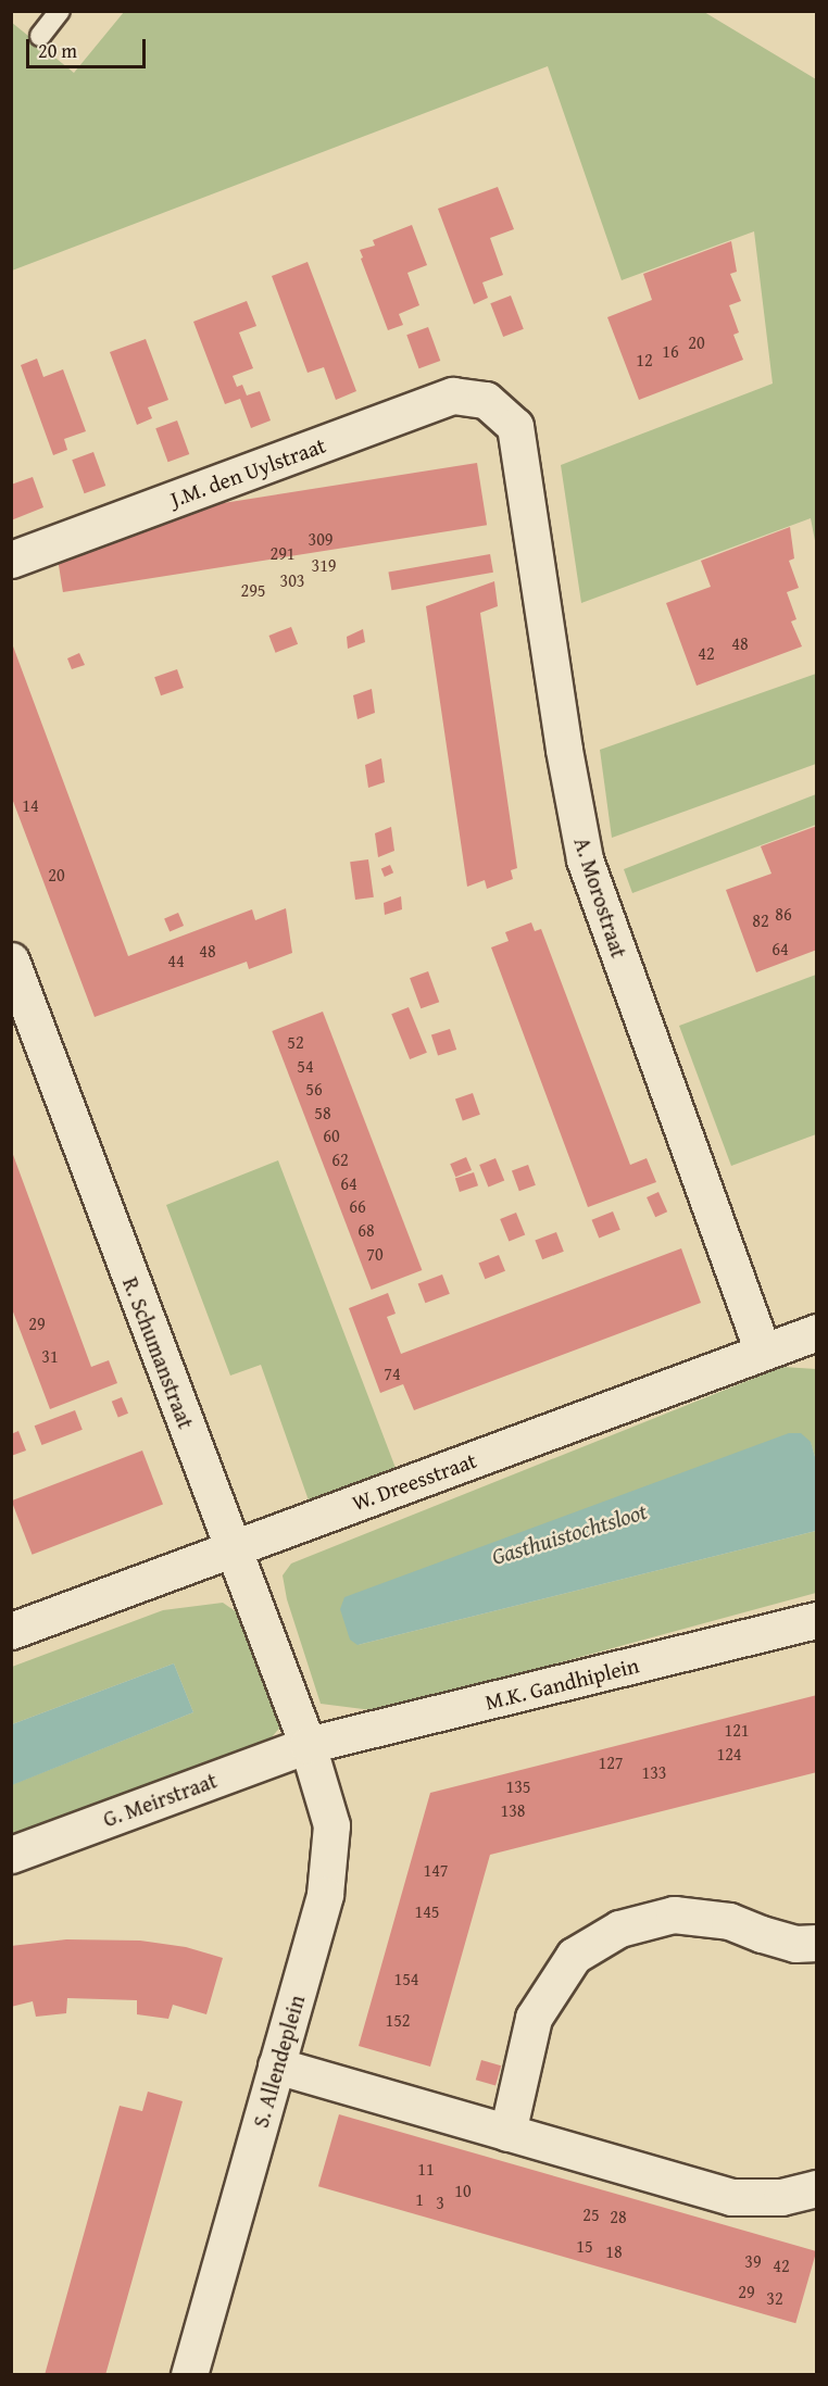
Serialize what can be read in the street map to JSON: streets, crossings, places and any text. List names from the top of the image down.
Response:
{
  "streets": {
    "street": [
      "J.M. den Uylstraat",
      "A. Morostraat",
      "R. Schumanstraat",
      "W. Dreesstraat",
      "M.K. Gandhiplein",
      "G. Meirstraat",
      "S. Allendeplein"
    ]
  },
  "crossings": [
    ["J.M. den Uylstraat", "A. Morostraat"],
    ["A. Morostraat", "W. Dreesstraat"],
    ["R. Schumanstraat", "W. Dreesstraat"],
    ["R. Schumanstraat", "M.K. Gandhiplein"],
    ["R. Schumanstraat", "G. Meirstraat"],
    ["R. Schumanstraat", "S. Allendeplein"],
    ["M.K. Gandhiplein", "G. Meirstraat"],
    ["M.K. Gandhiplein", "S. Allendeplein"],
    ["G. Meirstraat", "S. Allendeplein"]
  ],
  "water": ["Gasthuistochtsloot"],
  "house_numbers": [
    "20",
    "16",
    "12",
    "309",
    "291",
    "319",
    "303",
    "295",
    "48",
    "42",
    "14",
    "20",
    "86",
    "82",
    "64",
    "48",
    "44",
    "52",
    "54",
    "56",
    "58",
    "60",
    "62",
    "64",
    "66",
    "68",
    "70",
    "29",
    "31",
    "74",
    "121",
    "124",
    "127",
    "133",
    "135",
    "138",
    "147",
    "145",
    "154",
    "152",
    "11",
    "10",
    "1",
    "3",
    "25",
    "28",
    "15",
    "18",
    "39",
    "42",
    "29",
    "32"
  ],
  "scale_bar": "20 m"
}
